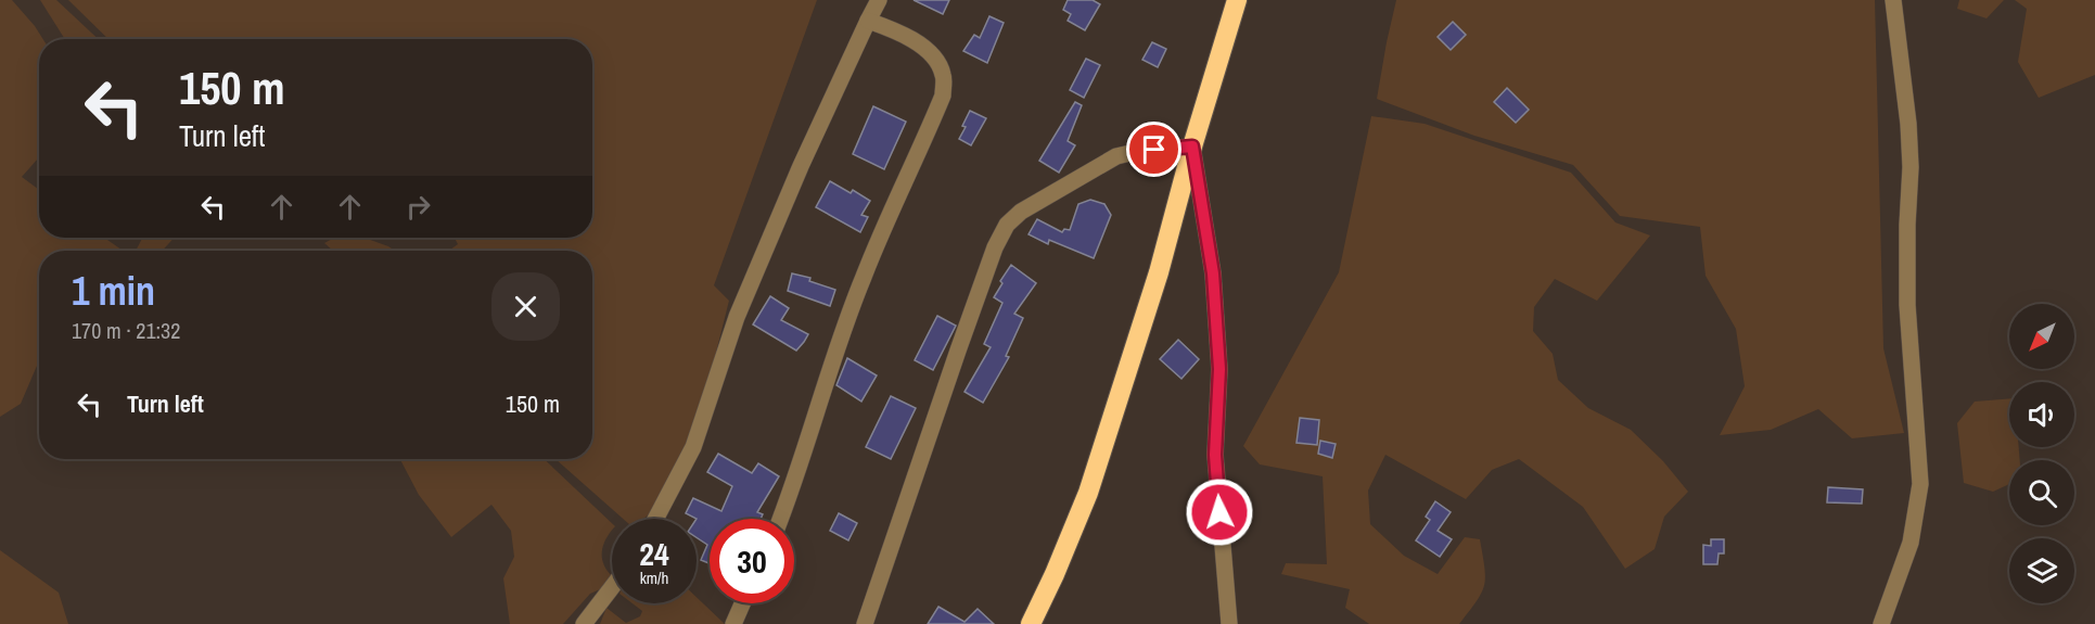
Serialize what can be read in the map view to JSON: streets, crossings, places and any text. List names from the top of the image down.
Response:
{
  "north": "bottom left",
  "page": {
    "turn": ["150 m", "Turn left"],
    "heading": ["1 min", "170 m · 21:32"],
    "list": [
      {
        "name": "Turn left",
        "value": "150 m"
      }
    ],
    "speed": "24 km/h",
    "limit": "30"
  }
}
